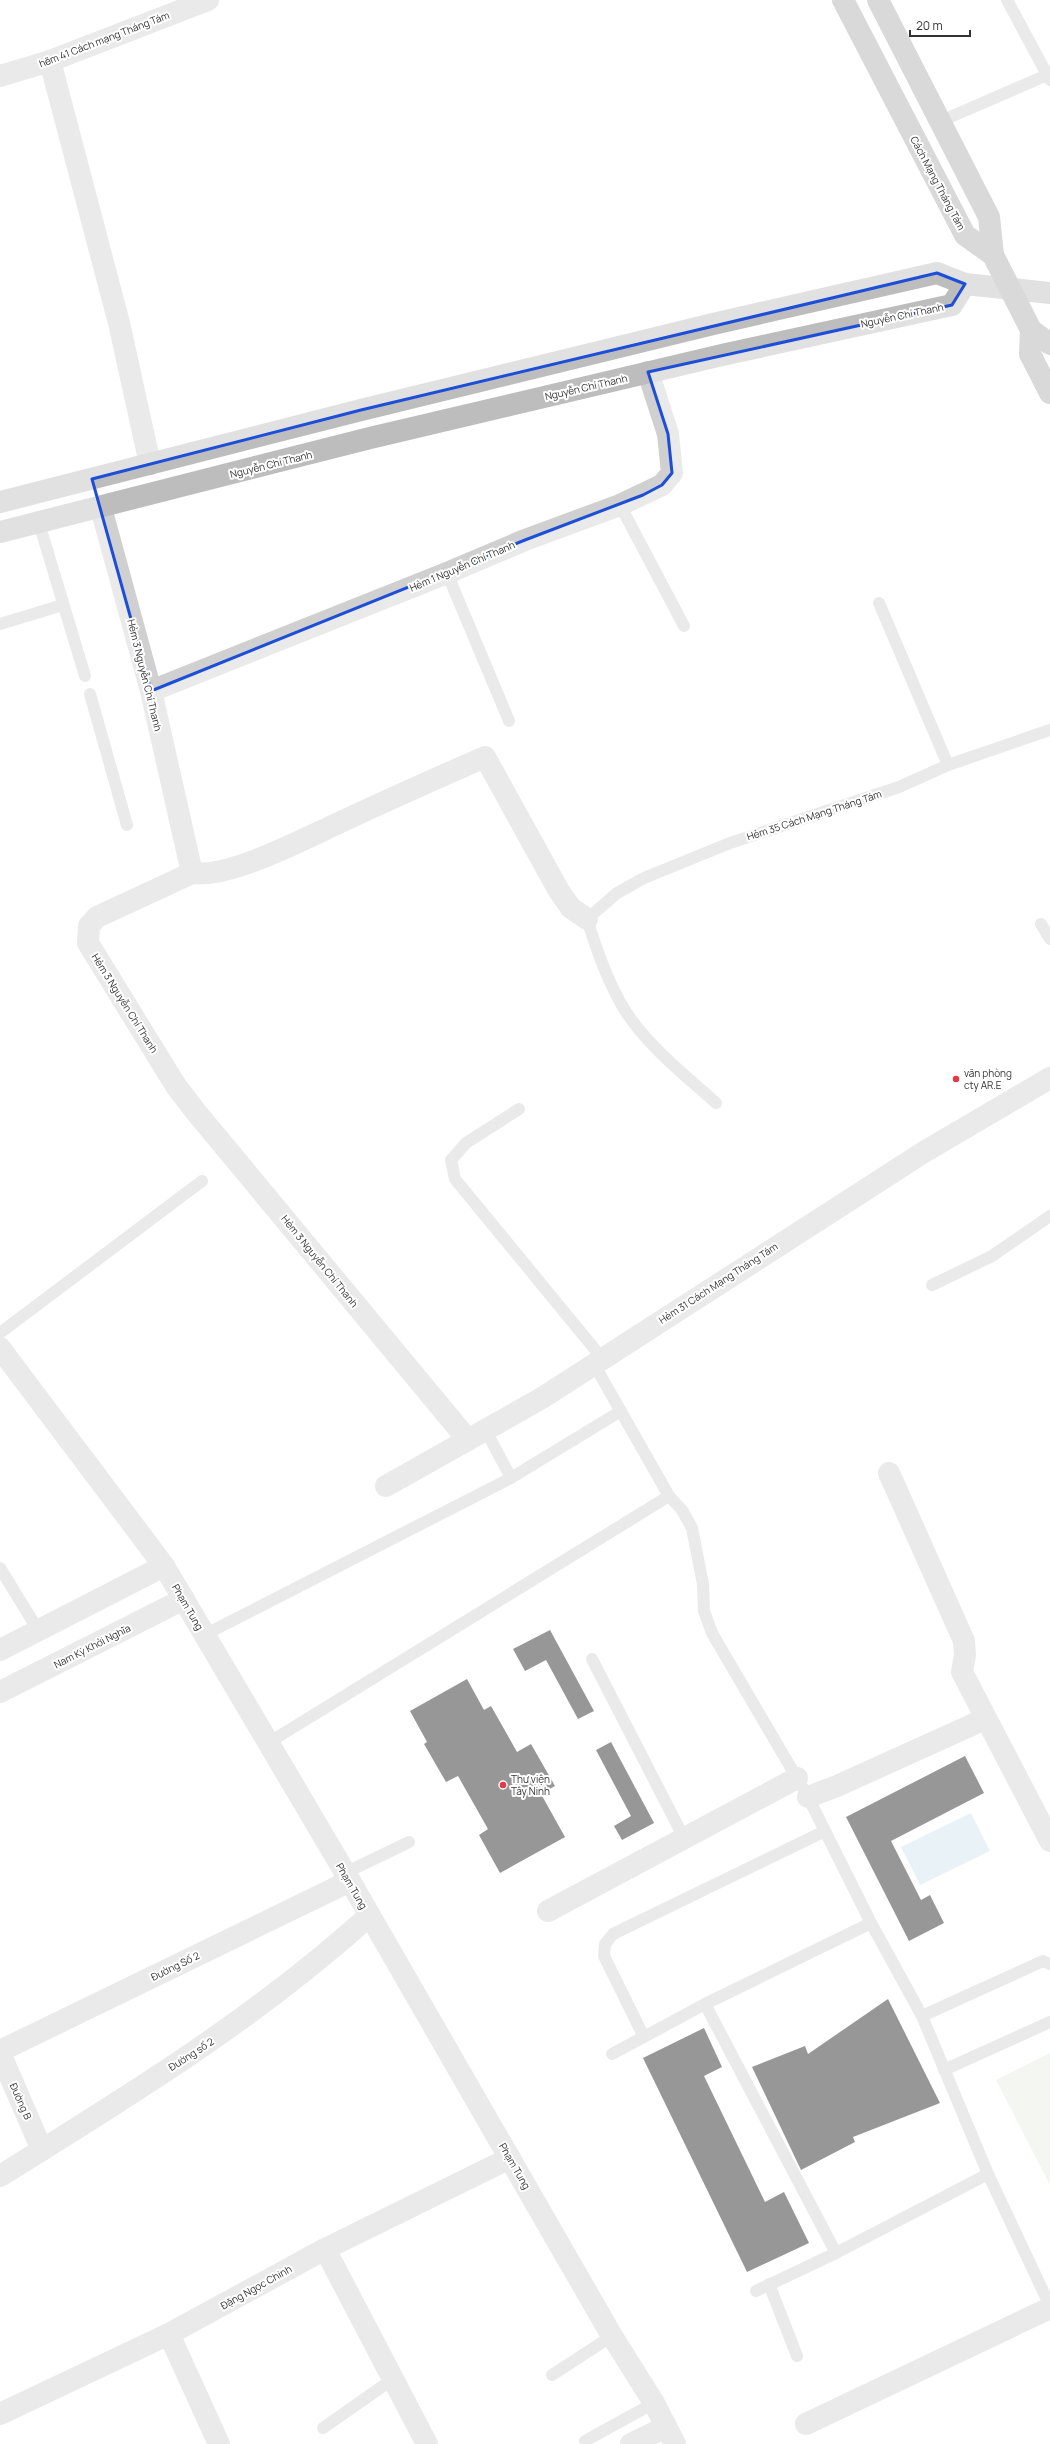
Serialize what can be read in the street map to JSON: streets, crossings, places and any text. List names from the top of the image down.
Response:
{
  "streets": {
    "main road": ["Cách Mạng Tháng Tám"],
    "street": [
      "hẽm 41 Cách mạng Tháng Tám",
      "Nguyễn Chí Thanh",
      "Hẻm 1 Nguyễn Chí Thanh",
      "Hẻm 3 Nguyễn Chí Thanh",
      "Hẻm 31 Cách Mạng Tháng Tám",
      "Phạm Tung",
      "Nam Kỳ Khởi Nghĩa",
      "Đường Số 2",
      "Đường số 2",
      "Đường B",
      "Đặng Ngọc Chinh"
    ],
    "lane": ["Hẻm 35 Cách Mạng Tháng Tám"]
  },
  "crossings": [
    ["Nguyễn Chí Thanh", "Hẻm 1 Nguyễn Chí Thanh"],
    ["Nguyễn Chí Thanh", "Hẻm 3 Nguyễn Chí Thanh"],
    ["Hẻm 1 Nguyễn Chí Thanh", "Hẻm 3 Nguyễn Chí Thanh"],
    ["Hẻm 3 Nguyễn Chí Thanh", "Hẻm 31 Cách Mạng Tháng Tám"],
    ["Phạm Tung", "Nam Kỳ Khởi Nghĩa"],
    ["Phạm Tung", "Đường Số 2"],
    ["Phạm Tung", "Đường số 2"],
    ["Phạm Tung", "Đặng Ngọc Chinh"],
    ["Đường Số 2", "Đường B"],
    ["Đường số 2", "Đường B"]
  ],
  "places": ["văn phòng cty AR.E", "Thư viện Tây Ninh"],
  "scale_bar": "20 m"
}
